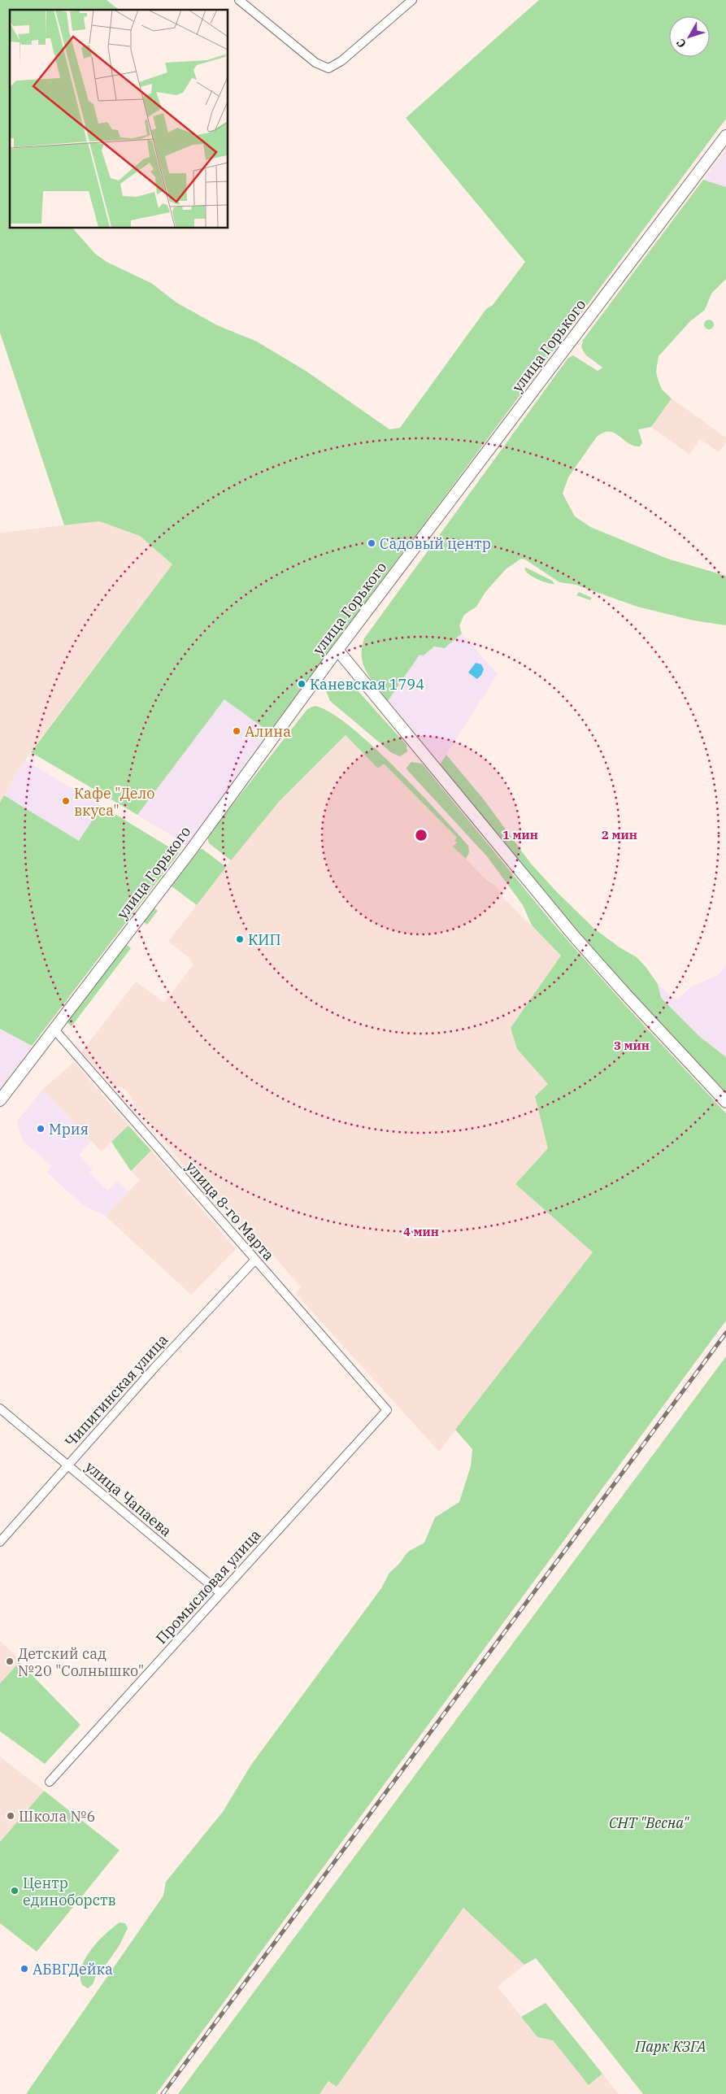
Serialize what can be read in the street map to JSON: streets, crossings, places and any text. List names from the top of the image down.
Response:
{
  "streets": {
    "main road": ["улица Горького"],
    "street": [
      "улица 8-го Марта",
      "Чипигинская улица",
      "улица Чапаева",
      "Промысловая улица"
    ]
  },
  "crossings": [
    ["улица Горького", "улица 8-го Марта"],
    ["улица 8-го Марта", "Чипигинская улица"],
    ["улица 8-го Марта", "Промысловая улица"],
    ["Чипигинская улица", "улица Чапаева"],
    ["улица Чапаева", "Промысловая улица"]
  ],
  "parks": ["СНТ \"Весна\"", "Парк КЗГА"],
  "places": [
    "Садовый центр",
    "Каневская 1794",
    "Алина",
    "Кафе \"Дело вкуса\"",
    "КИП",
    "Мрия",
    "Детский сад №20 \"Солнышко\"",
    "Школа №6",
    "Центр единоборств",
    "АБВГДейка"
  ],
  "north": "bottom left",
  "rings": [
    "1 мин",
    "2 мин",
    "3 мин",
    "4 мин"
  ]
}
